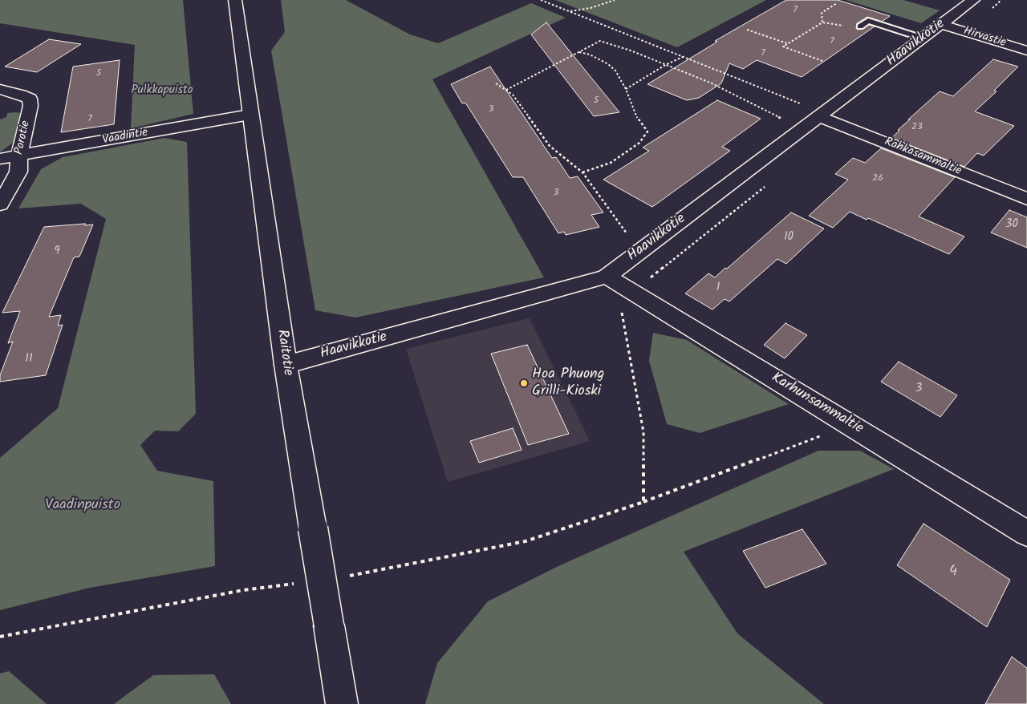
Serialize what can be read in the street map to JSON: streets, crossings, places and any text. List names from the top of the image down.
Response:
{
  "streets": {
    "street": [
      "Hirvastie",
      "Haavikkotie",
      "Vaadintie",
      "Porotie",
      "Rahkasammaltie",
      "Raitotie",
      "Karhunsammaltie"
    ]
  },
  "crossings": [
    ["Hirvastie", "Haavikkotie"],
    ["Haavikkotie", "Rahkasammaltie"],
    ["Haavikkotie", "Raitotie"],
    ["Haavikkotie", "Karhunsammaltie"],
    ["Vaadintie", "Porotie"],
    ["Vaadintie", "Raitotie"]
  ],
  "parks": ["Pulkkapuisto", "Vaadinpuisto"],
  "places": ["Hoa Phuong Grilli-Kioski"],
  "house_numbers": [
    "7",
    "7",
    "7",
    "5",
    "5",
    "3",
    "7",
    "23",
    "26",
    "3",
    "30",
    "10",
    "9",
    "1",
    "11",
    "3",
    "4"
  ]
}
